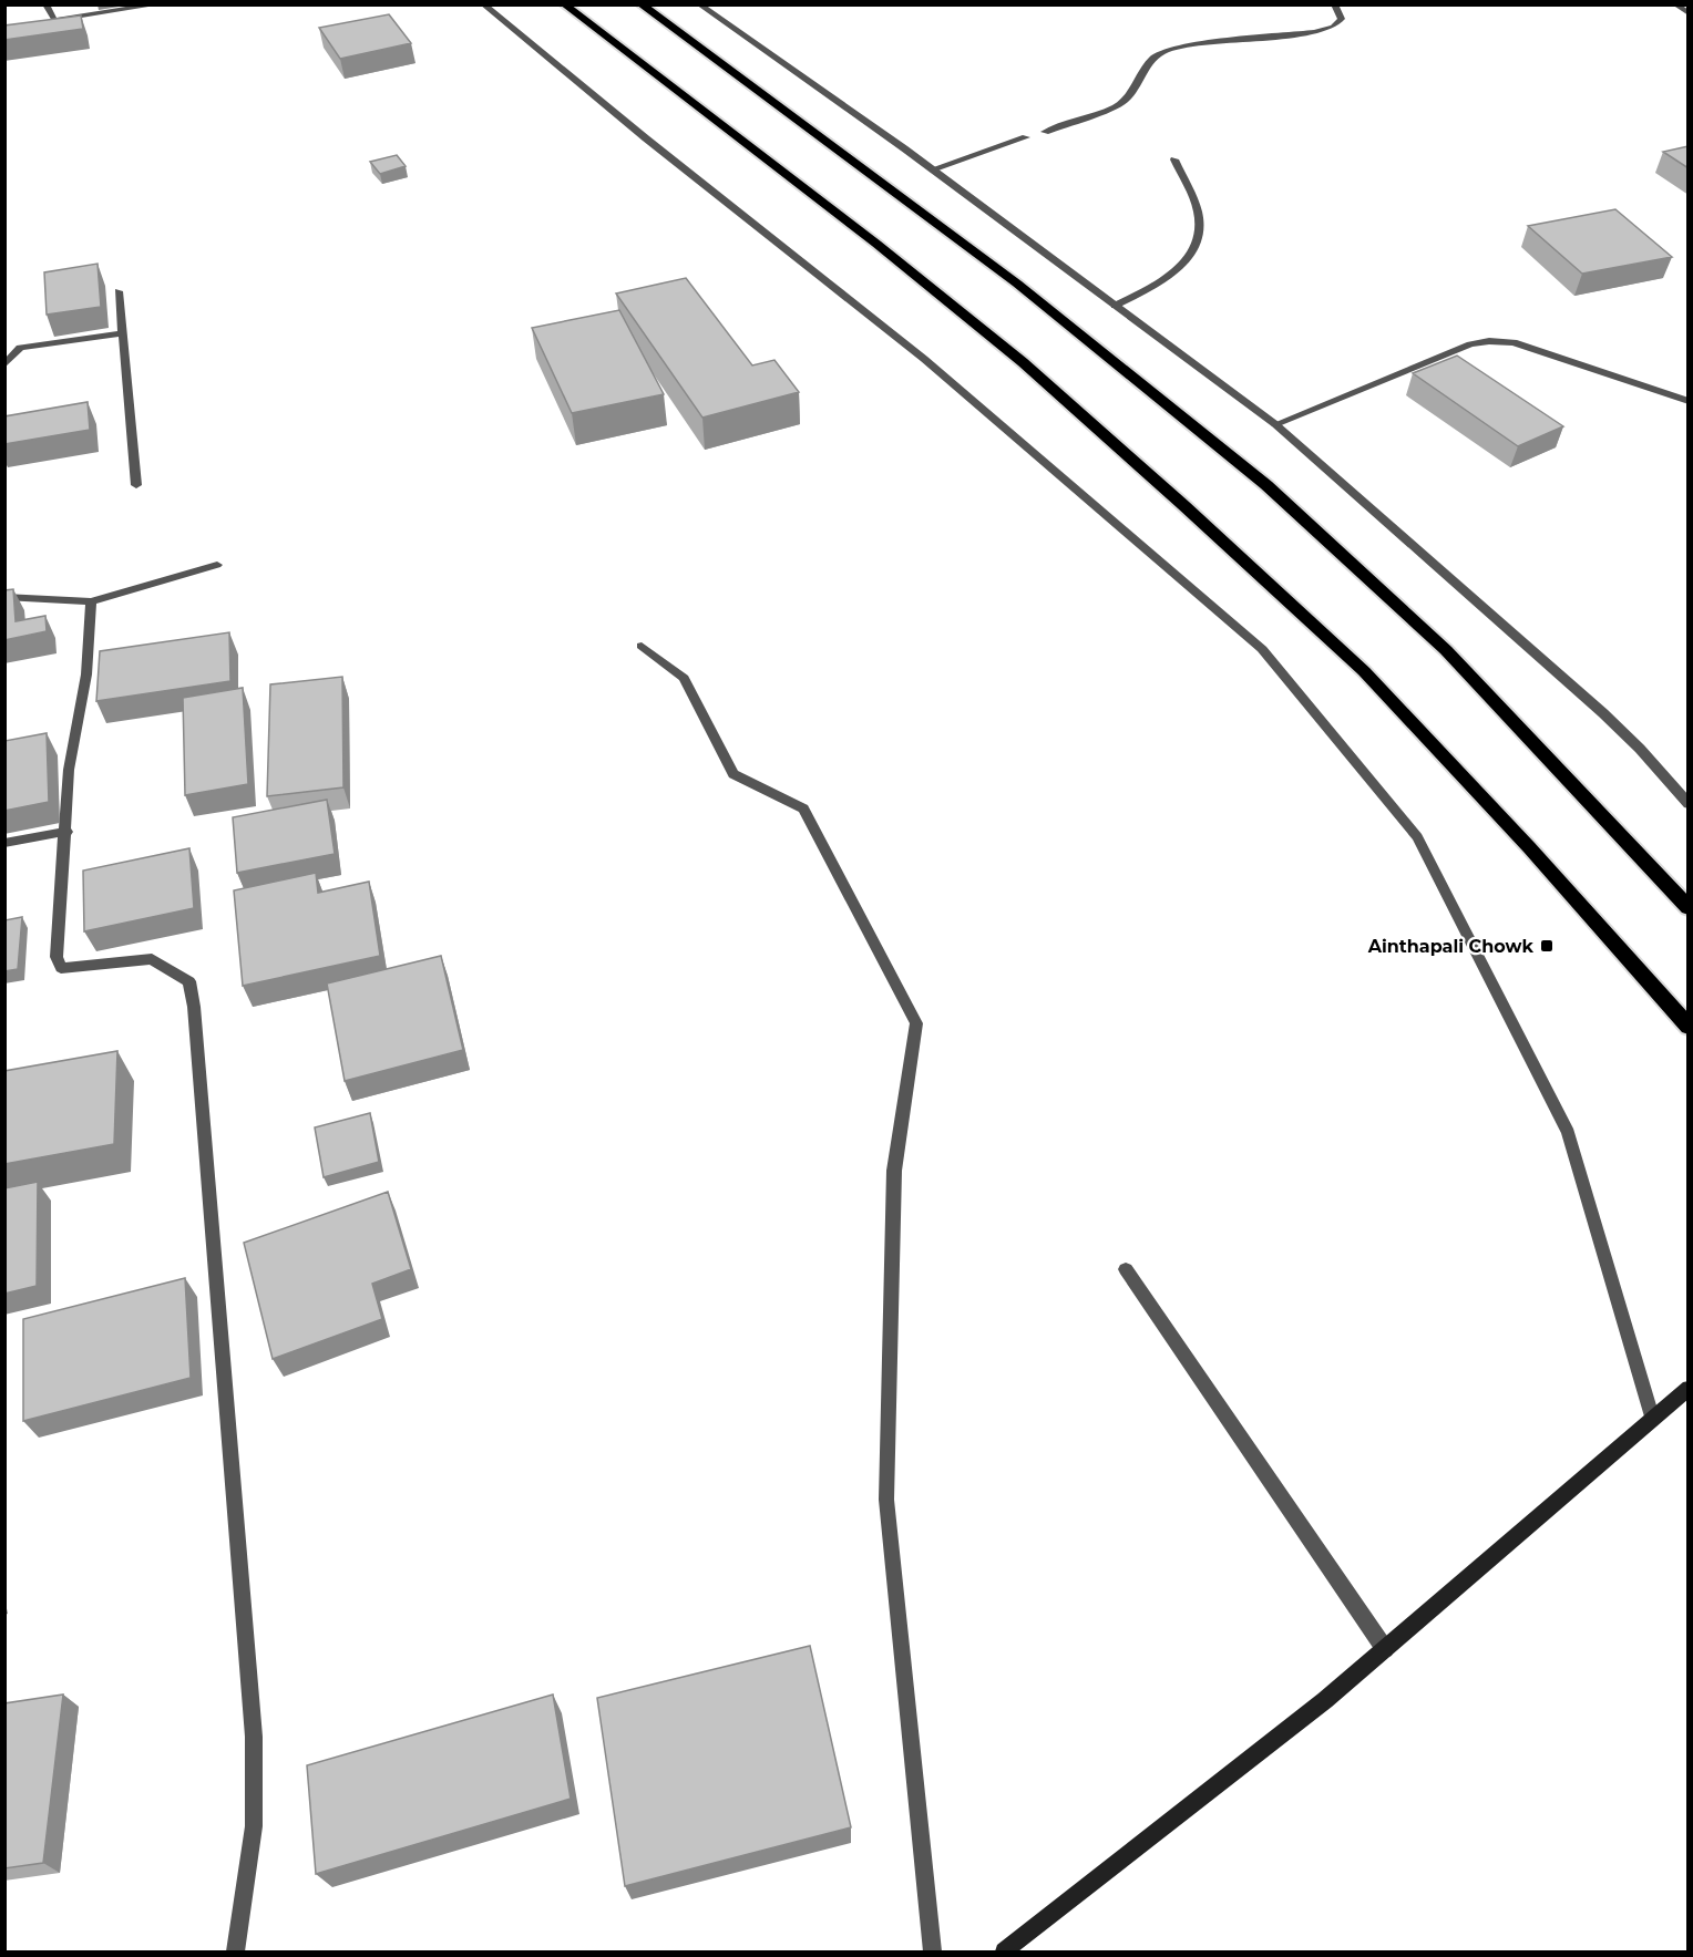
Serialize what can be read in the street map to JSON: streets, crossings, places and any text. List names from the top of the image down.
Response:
{
  "places": {
    "transit": ["Ainthapali Chowk"]
  }
}
